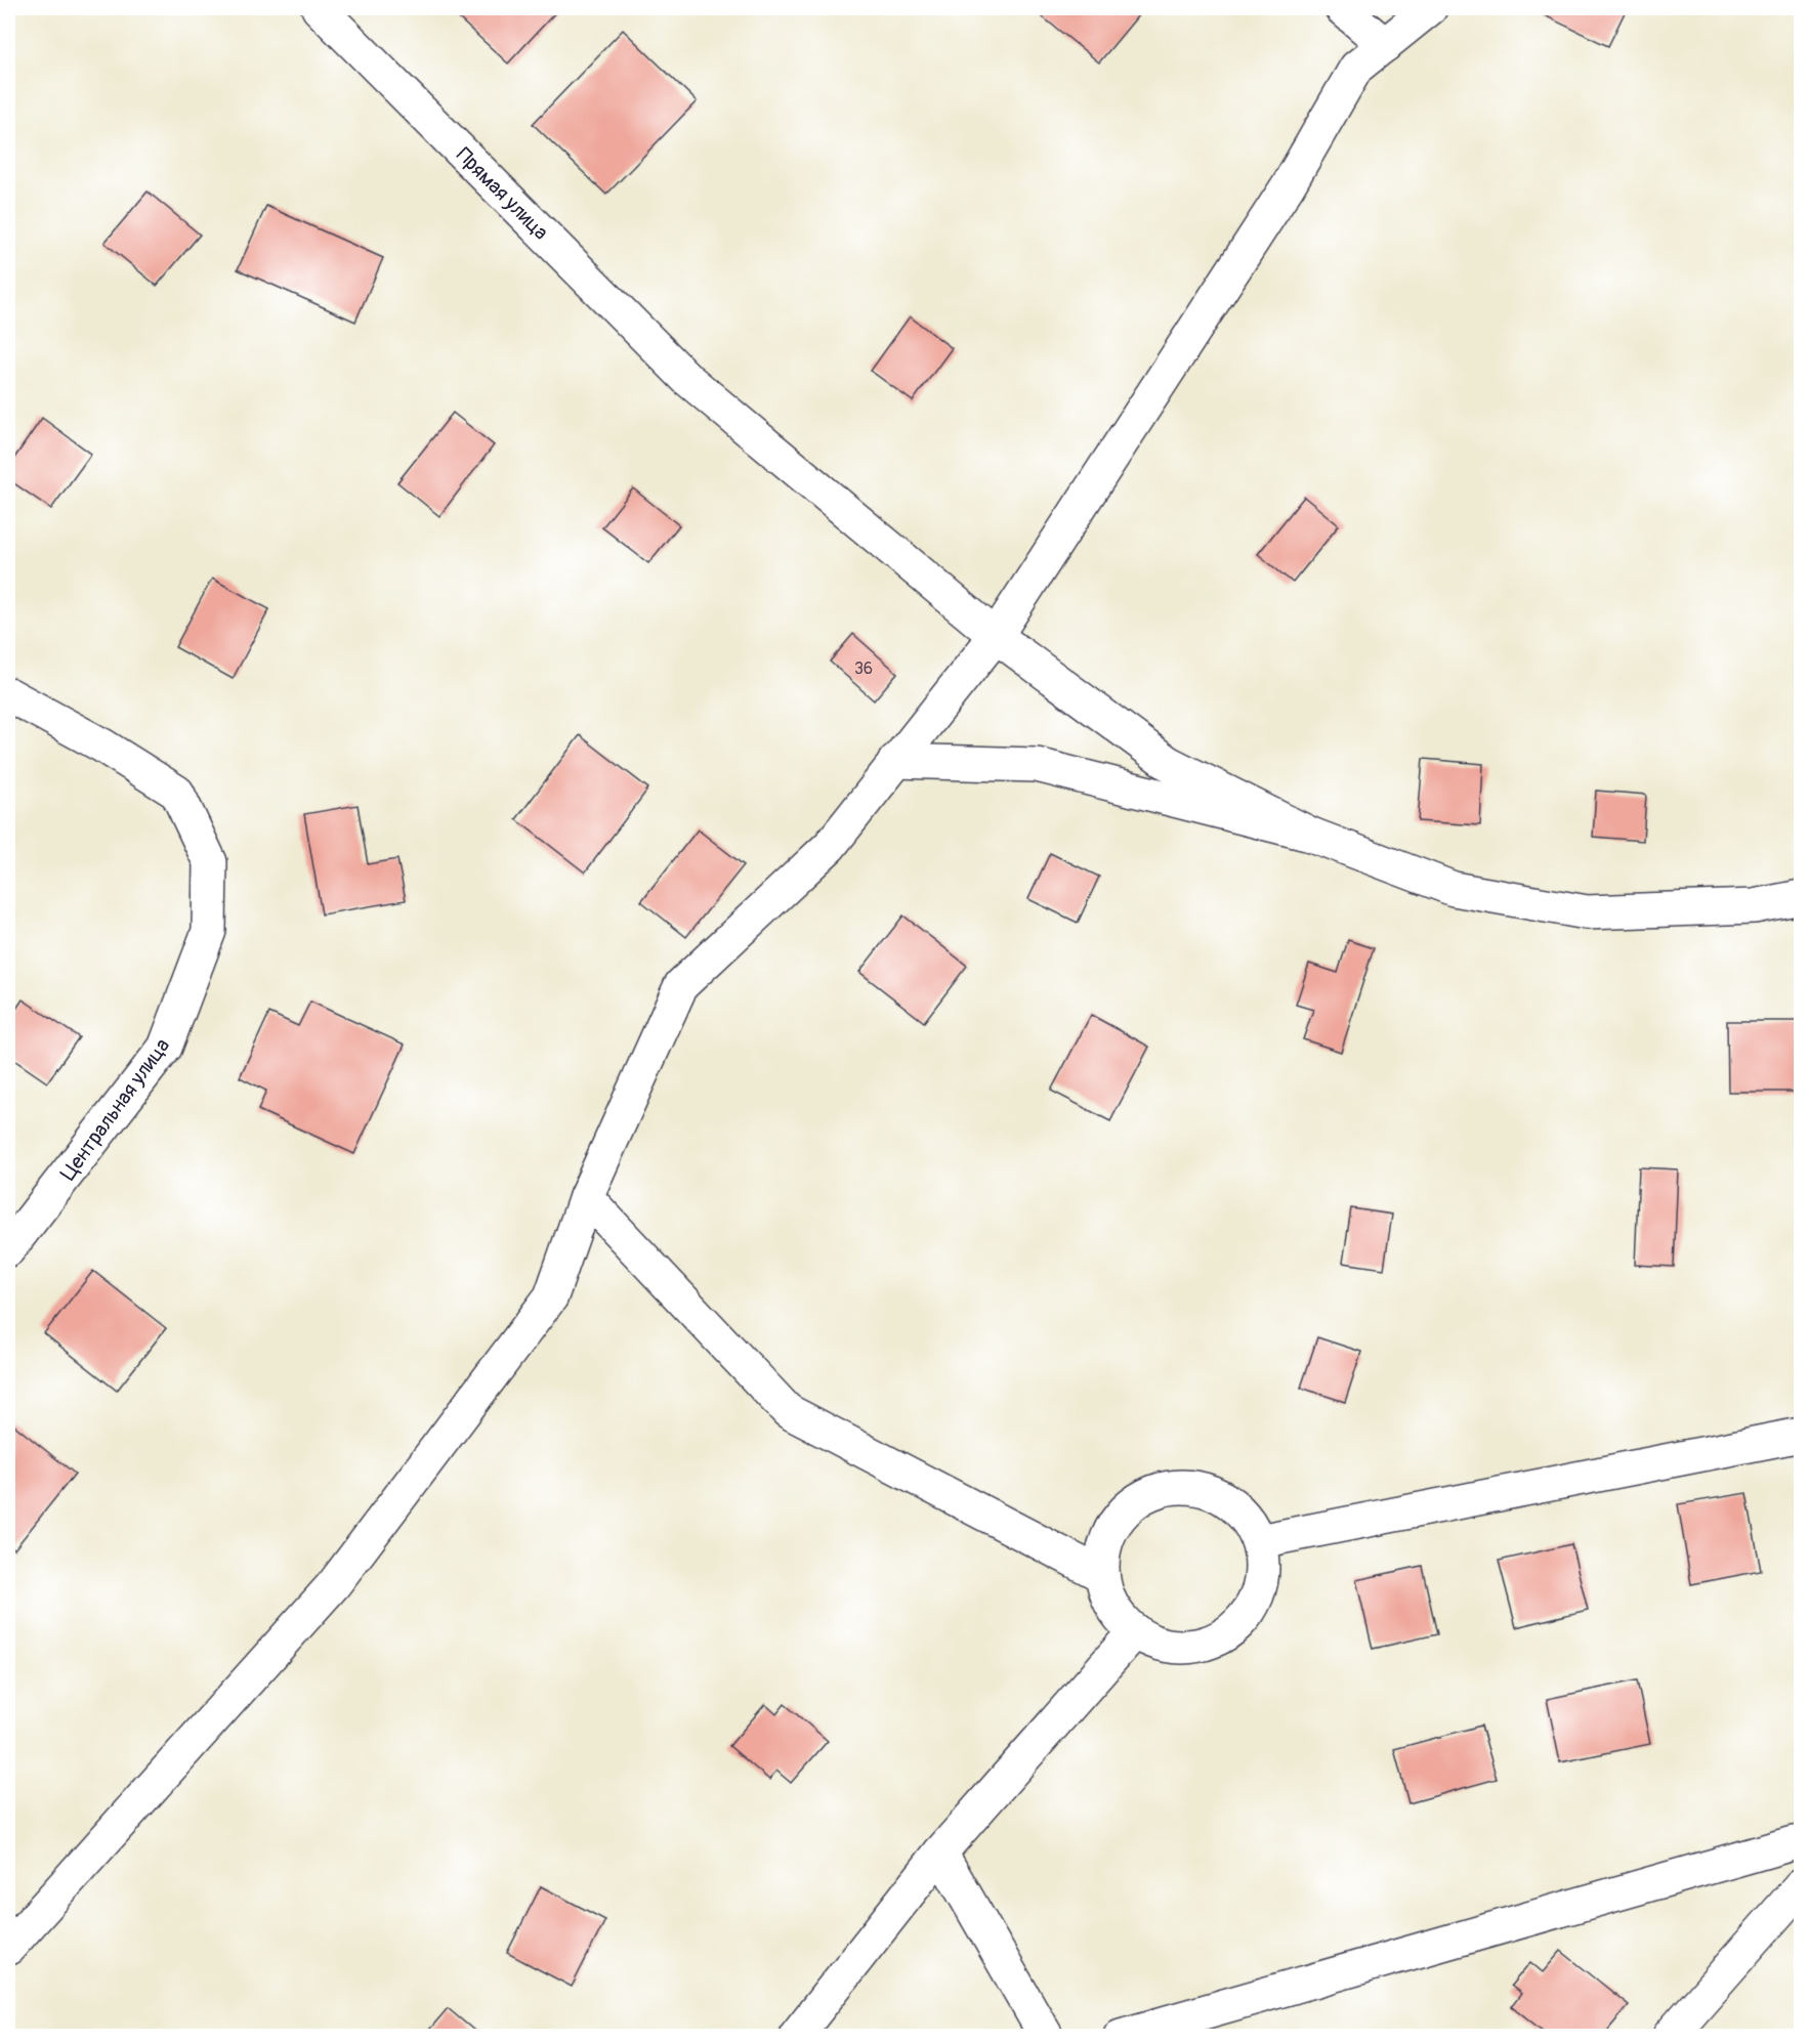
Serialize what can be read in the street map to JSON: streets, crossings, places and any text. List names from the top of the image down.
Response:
{
  "streets": {
    "street": ["Прямая улица", "Центральная улица"]
  },
  "house_numbers": ["36"]
}
